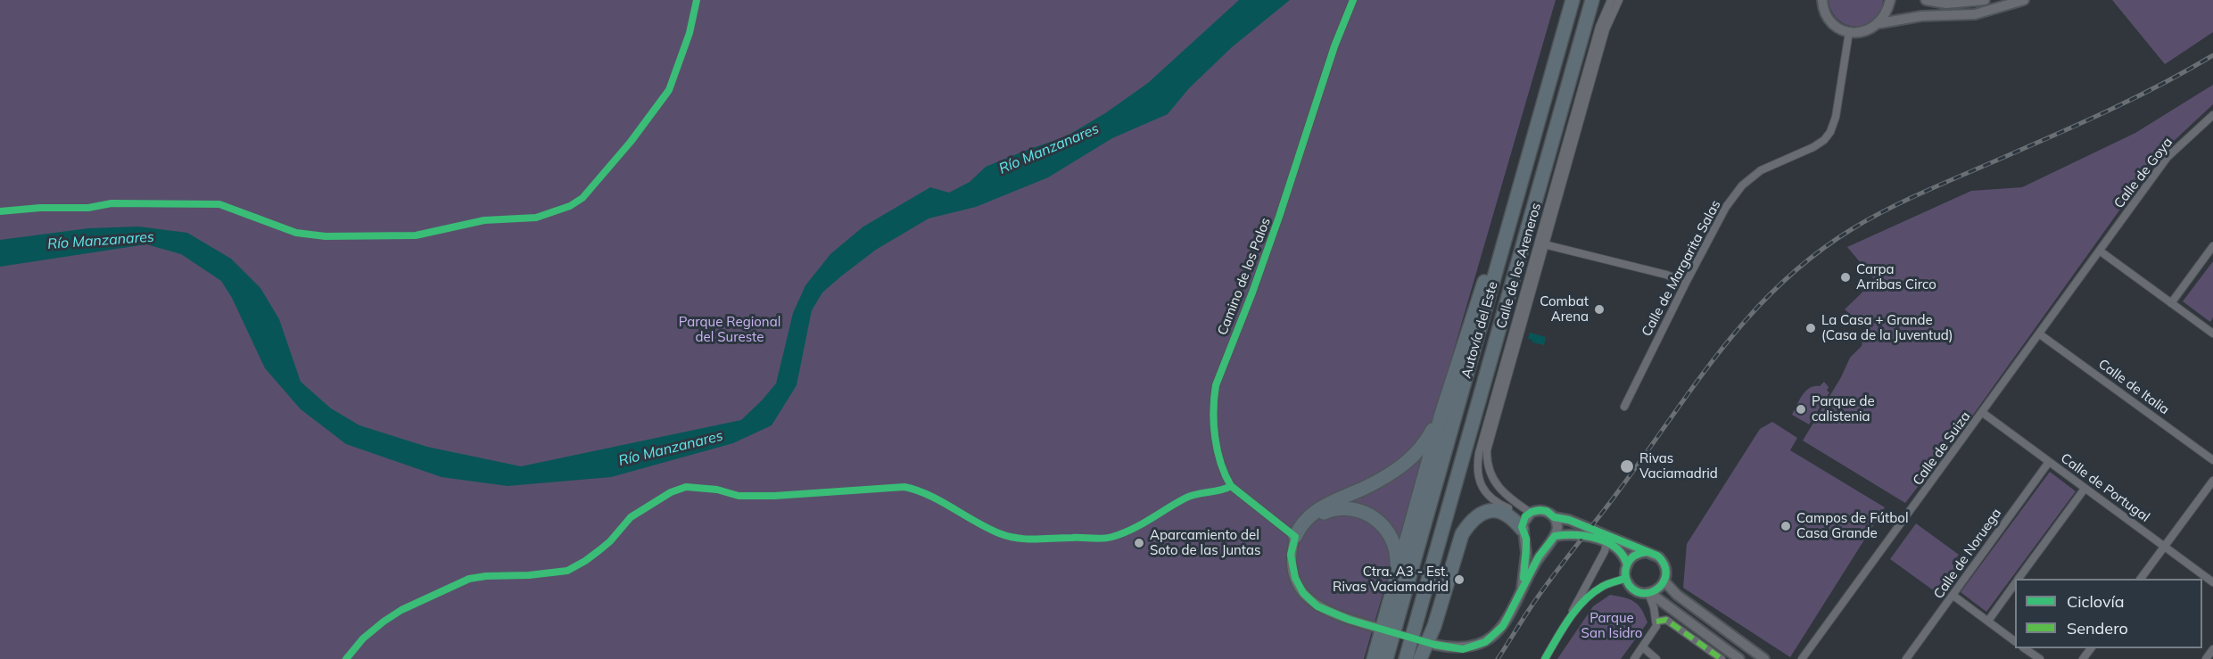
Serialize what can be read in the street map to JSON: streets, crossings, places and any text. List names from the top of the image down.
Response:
{
  "streets": {
    "highway": ["Autovía del Este"],
    "street": [
      "Calle de Goya",
      "Calle de los Areneros",
      "Calle de Margarita Salas",
      "Camino de los Palos",
      "Calle de Italia",
      "Calle de Suiza",
      "Calle de Portugal",
      "Calle de Noruega"
    ]
  },
  "crossings": [
    ["Calle de Goya", "Calle de Suiza"],
    ["Calle de Italia", "Calle de Suiza"],
    ["Calle de Suiza", "Calle de Portugal"],
    ["Calle de Portugal", "Calle de Noruega"]
  ],
  "water": ["Río Manzanares"],
  "parks": ["Parque Regional del Sureste", "Parque San Isidro"],
  "places": [
    "Carpa Arribas Circo",
    "Combat Arena",
    "La Casa + Grande (Casa de la Juventud)",
    "Parque de calistenia",
    "Rivas Vaciamadrid",
    "Campos de Fútbol Casa Grande",
    "Aparcamiento del Soto de las Juntas",
    "Ctra. A3 - Est. Rivas Vaciamadrid"
  ],
  "legend": ["Ciclovía", "Sendero"]
}
